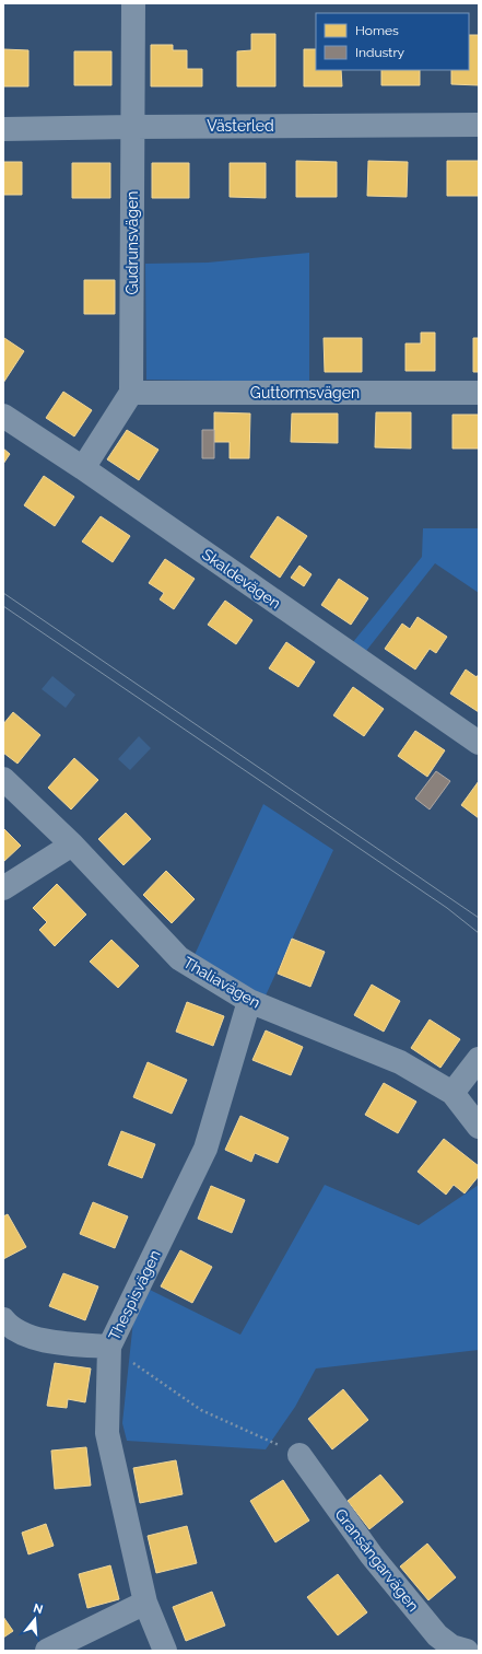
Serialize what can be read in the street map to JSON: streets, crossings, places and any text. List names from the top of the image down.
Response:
{
  "streets": {
    "street": [
      "Västerled",
      "Gudrunsvägen",
      "Guttormsvägen",
      "Skaldevägen",
      "Thaliavägen",
      "Thespisvägen",
      "Gransångarvägen"
    ]
  },
  "crossings": [
    ["Västerled", "Gudrunsvägen"],
    ["Gudrunsvägen", "Guttormsvägen"],
    ["Thaliavägen", "Thespisvägen"]
  ],
  "legend": ["Homes", "Industry"],
  "north": "top"
}
